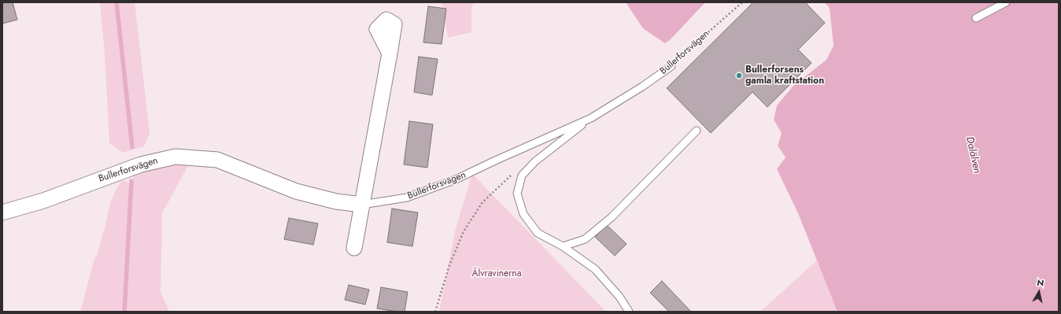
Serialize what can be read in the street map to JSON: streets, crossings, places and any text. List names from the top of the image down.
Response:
{
  "streets": {
    "street": ["Bullerforsvägen"]
  },
  "water": ["Dalälven"],
  "parks": ["Älvravinerna"],
  "places": ["Bullerforsens gamla kraftstation"],
  "north": "top"
}
